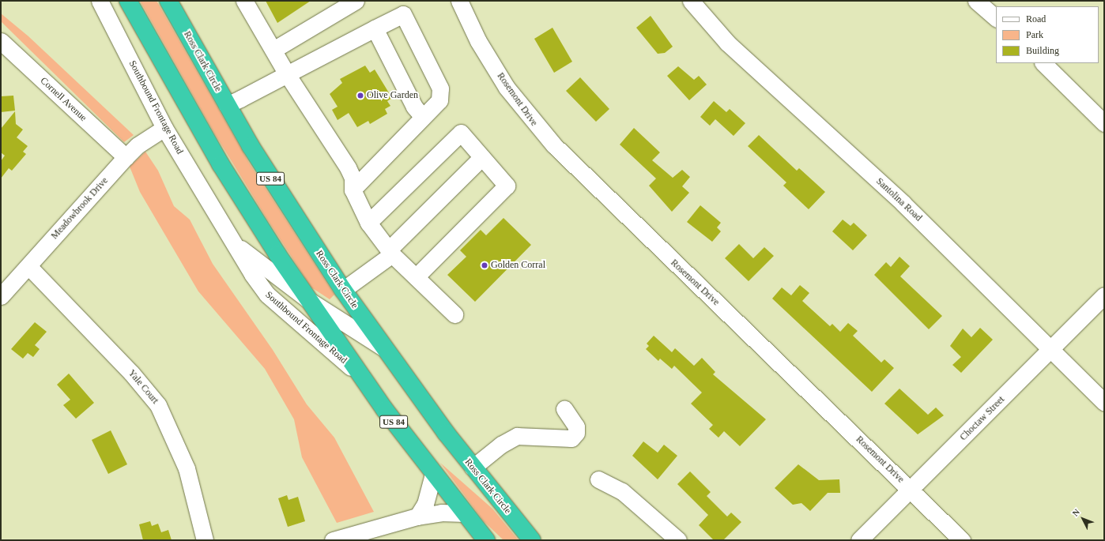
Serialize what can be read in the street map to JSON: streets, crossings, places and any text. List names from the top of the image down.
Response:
{
  "streets": {
    "highway": ["Ross Clark Circle", "US 84"],
    "street": [
      "Cornell Avenue",
      "Rosemont Drive",
      "Southbound Frontage Road",
      "Santolina Road",
      "Meadowbrook Drive",
      "Yale Court",
      "Choctaw Street"
    ]
  },
  "crossings": [
    ["Ross Clark Circle", "Southbound Frontage Road"],
    ["Cornell Avenue", "Meadowbrook Drive"],
    ["Rosemont Drive", "Choctaw Street"],
    ["Southbound Frontage Road", "US 84"],
    ["Southbound Frontage Road", "Meadowbrook Drive"],
    ["Santolina Road", "Choctaw Street"],
    ["Meadowbrook Drive", "Yale Court"]
  ],
  "places": ["Olive Garden", "Golden Corral"],
  "legend": ["Road", "Park", "Building"],
  "north": "top left"
}
